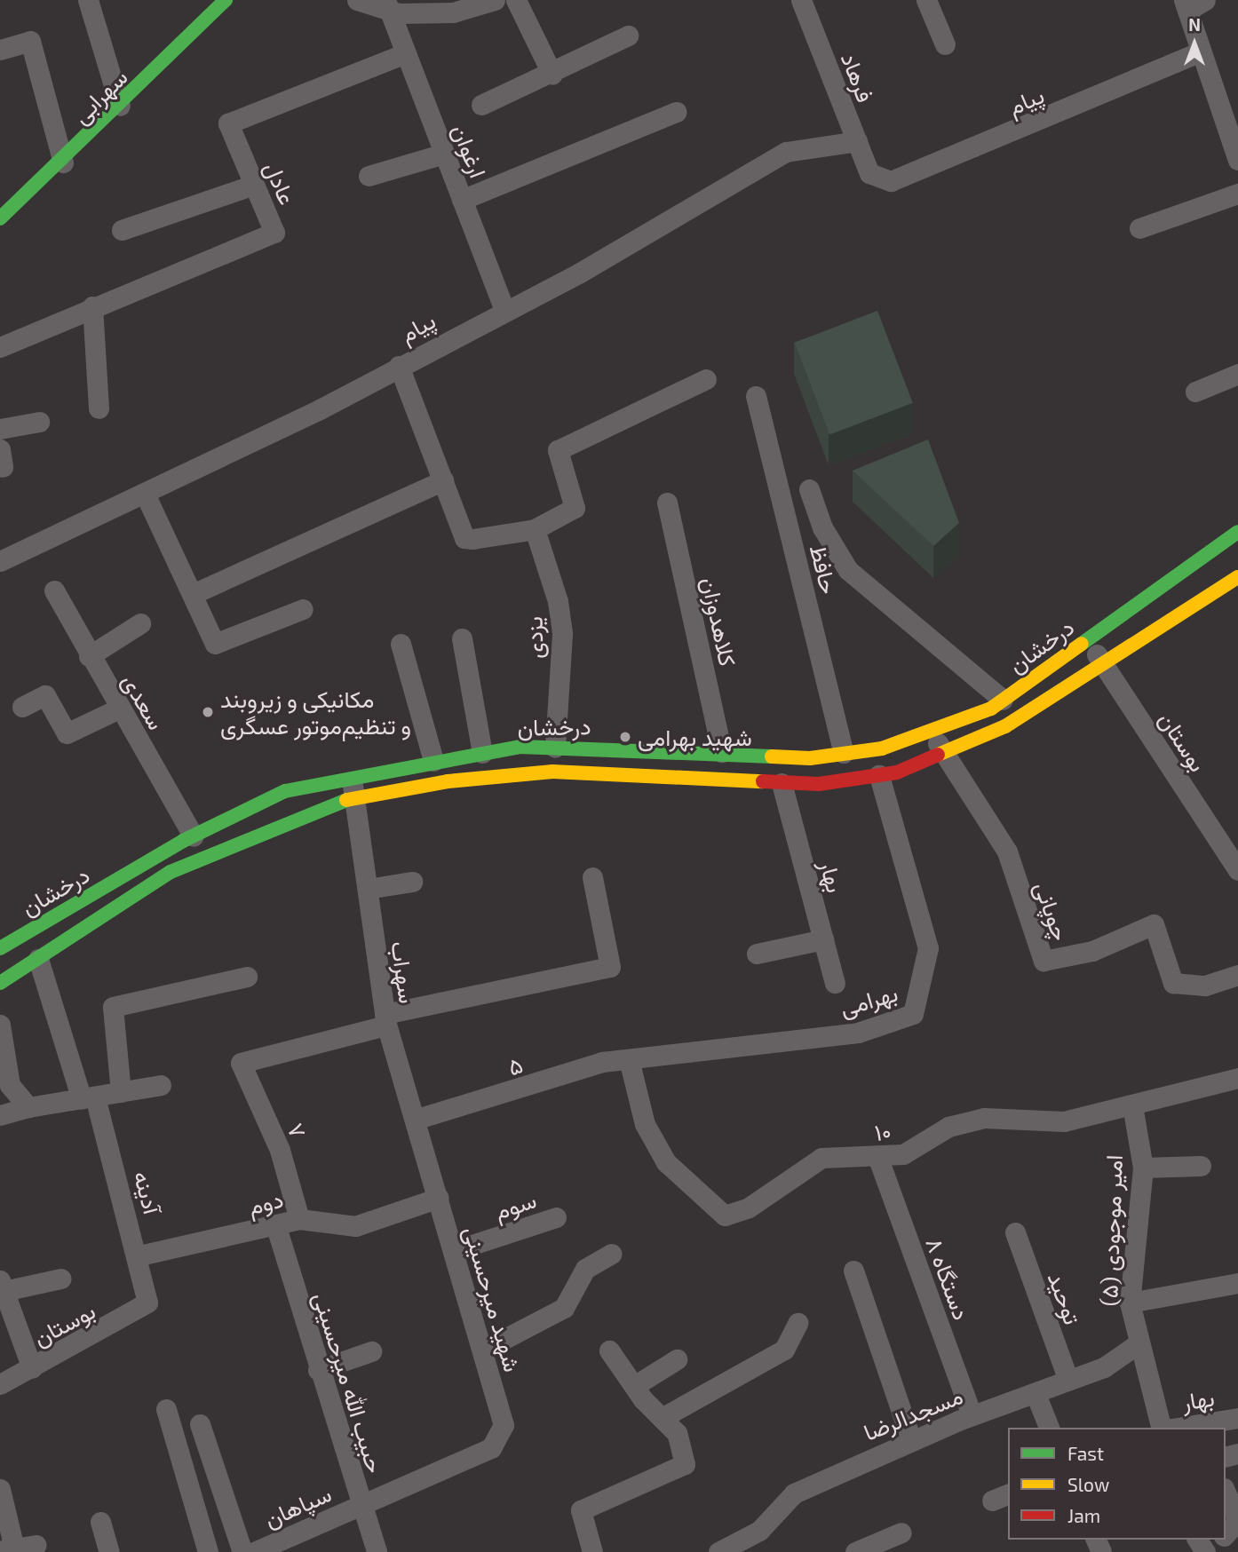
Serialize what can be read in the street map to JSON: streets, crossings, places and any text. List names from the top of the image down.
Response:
{
  "streets": {
    "main road": ["سهرابی", "درخشان"],
    "street": [
      "فرهاد",
      "پیام",
      "ارغوان",
      "عادل",
      "حافظ",
      "کلاهدوزان",
      "یزدی",
      "سعدی",
      "بوستان",
      "بهار",
      "چوپانی",
      "سهراب",
      "بهرامی",
      "۵",
      "۷",
      "۱۰",
      "آدینه",
      "دوم",
      "سوم",
      "امیر موجودی (۵)",
      "۸ دستگاه",
      "توحید",
      "شهید میرحسینی",
      "حبیب الله میرحسینی",
      "مسجدالرضا",
      "سپاهان"
    ]
  },
  "crossings": [
    ["فرهاد", "پیام"],
    ["پیام", "ارغوان"],
    ["ارغوان", "عادل"],
    ["حافظ", "درخشان"],
    ["کلاهدوزان", "درخشان"],
    ["یزدی", "درخشان"],
    ["درخشان", "سعدی"],
    ["درخشان", "بوستان"],
    ["درخشان", "بهار"],
    ["درخشان", "چوپانی"],
    ["درخشان", "سهراب"],
    ["درخشان", "بهرامی"],
    ["درخشان", "آدینه"],
    ["بوستان", "آدینه"],
    ["سهراب", "۷"],
    ["سهراب", "شهید میرحسینی"],
    ["بهرامی", "۵"],
    ["بهرامی", "۱۰"],
    ["۵", "۱۰"],
    ["۵", "شهید میرحسینی"],
    ["۷", "دوم"],
    ["۱۰", "امیر موجودی (۵)"],
    ["۱۰", "۸ دستگاه"],
    ["آدینه", "دوم"],
    ["دوم", "شهید میرحسینی"],
    ["دوم", "حبیب الله میرحسینی"],
    ["سوم", "شهید میرحسینی"],
    ["امیر موجودی (۵)", "مسجدالرضا"],
    ["۸ دستگاه", "مسجدالرضا"],
    ["توحید", "مسجدالرضا"],
    ["شهید میرحسینی", "حبیب الله میرحسینی"],
    ["شهید میرحسینی", "سپاهان"],
    ["حبیب الله میرحسینی", "سپاهان"]
  ],
  "places": ["مکانیکی و زیروبند و تنظیم‌موتور عسگری", "شهید بهرامی"],
  "legend": ["Fast", "Slow", "Jam"],
  "north": "top"
}
